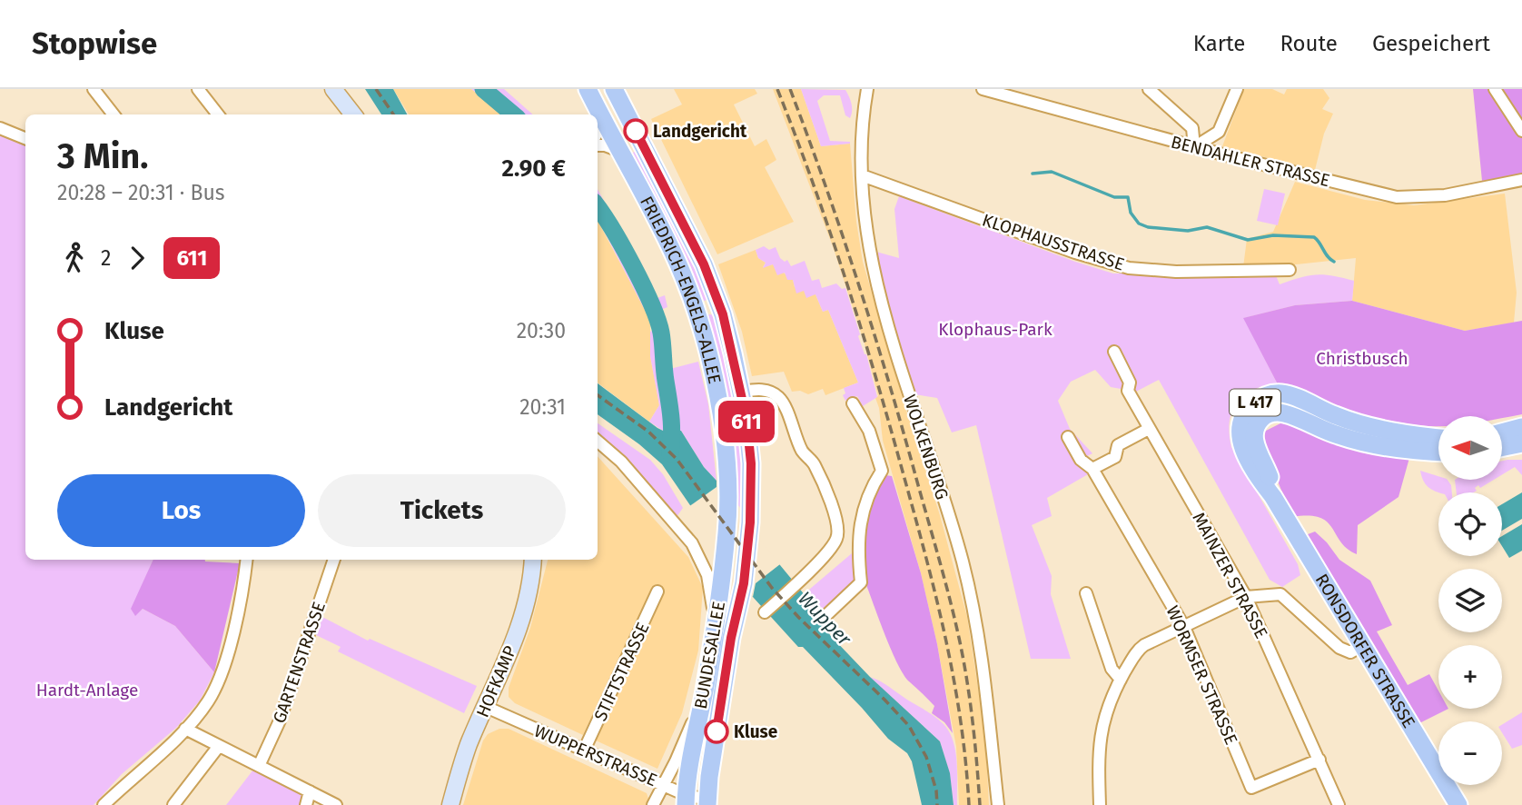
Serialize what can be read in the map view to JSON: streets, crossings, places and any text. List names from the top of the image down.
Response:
{
  "streets": {
    "main road": [
      "FRIEDRICH-ENGELS-ALLEE",
      "L 417",
      "RONSDORFER STRASSE",
      "BUNDESALLEE"
    ],
    "street": [
      "BENDAHLER STRASSE",
      "KLOPHAUSSTRASSE",
      "WOLKENBURG",
      "MAINZER STRASSE",
      "GARTENSTRASSE",
      "STIFTSTRASSE",
      "WORMSER STRASSE",
      "HOFKAMP",
      "WUPPERSTRASSE"
    ]
  },
  "crossings": [
    ["KLOPHAUSSTRASSE", "WOLKENBURG"],
    ["FRIEDRICH-ENGELS-ALLEE", "BUNDESALLEE"],
    ["MAINZER STRASSE", "WORMSER STRASSE"],
    ["BUNDESALLEE", "WUPPERSTRASSE"],
    ["STIFTSTRASSE", "WUPPERSTRASSE"],
    ["HOFKAMP", "WUPPERSTRASSE"]
  ],
  "water": ["Wupper"],
  "parks": ["Klophaus-Park", "Christbusch", "Hardt-Anlage"],
  "places": ["Landgericht", "Kluse"],
  "lines": ["bus line 611"],
  "north": "left",
  "page": {
    "header": "Stopwise",
    "nav": ["Karte", "Route", "Gespeichert"],
    "on_map": "611",
    "heading": ["3 Min.", "20:28 – 20:31 · Bus", "2.90 €"],
    "legs": ["2", "611"],
    "list": [
      {
        "name": "Kluse",
        "value": "20:30"
      },
      {
        "name": "Landgericht",
        "value": "20:31"
      }
    ],
    "map_buttons": ["+", "−"],
    "buttons": ["Los", "Tickets"]
  }
}
